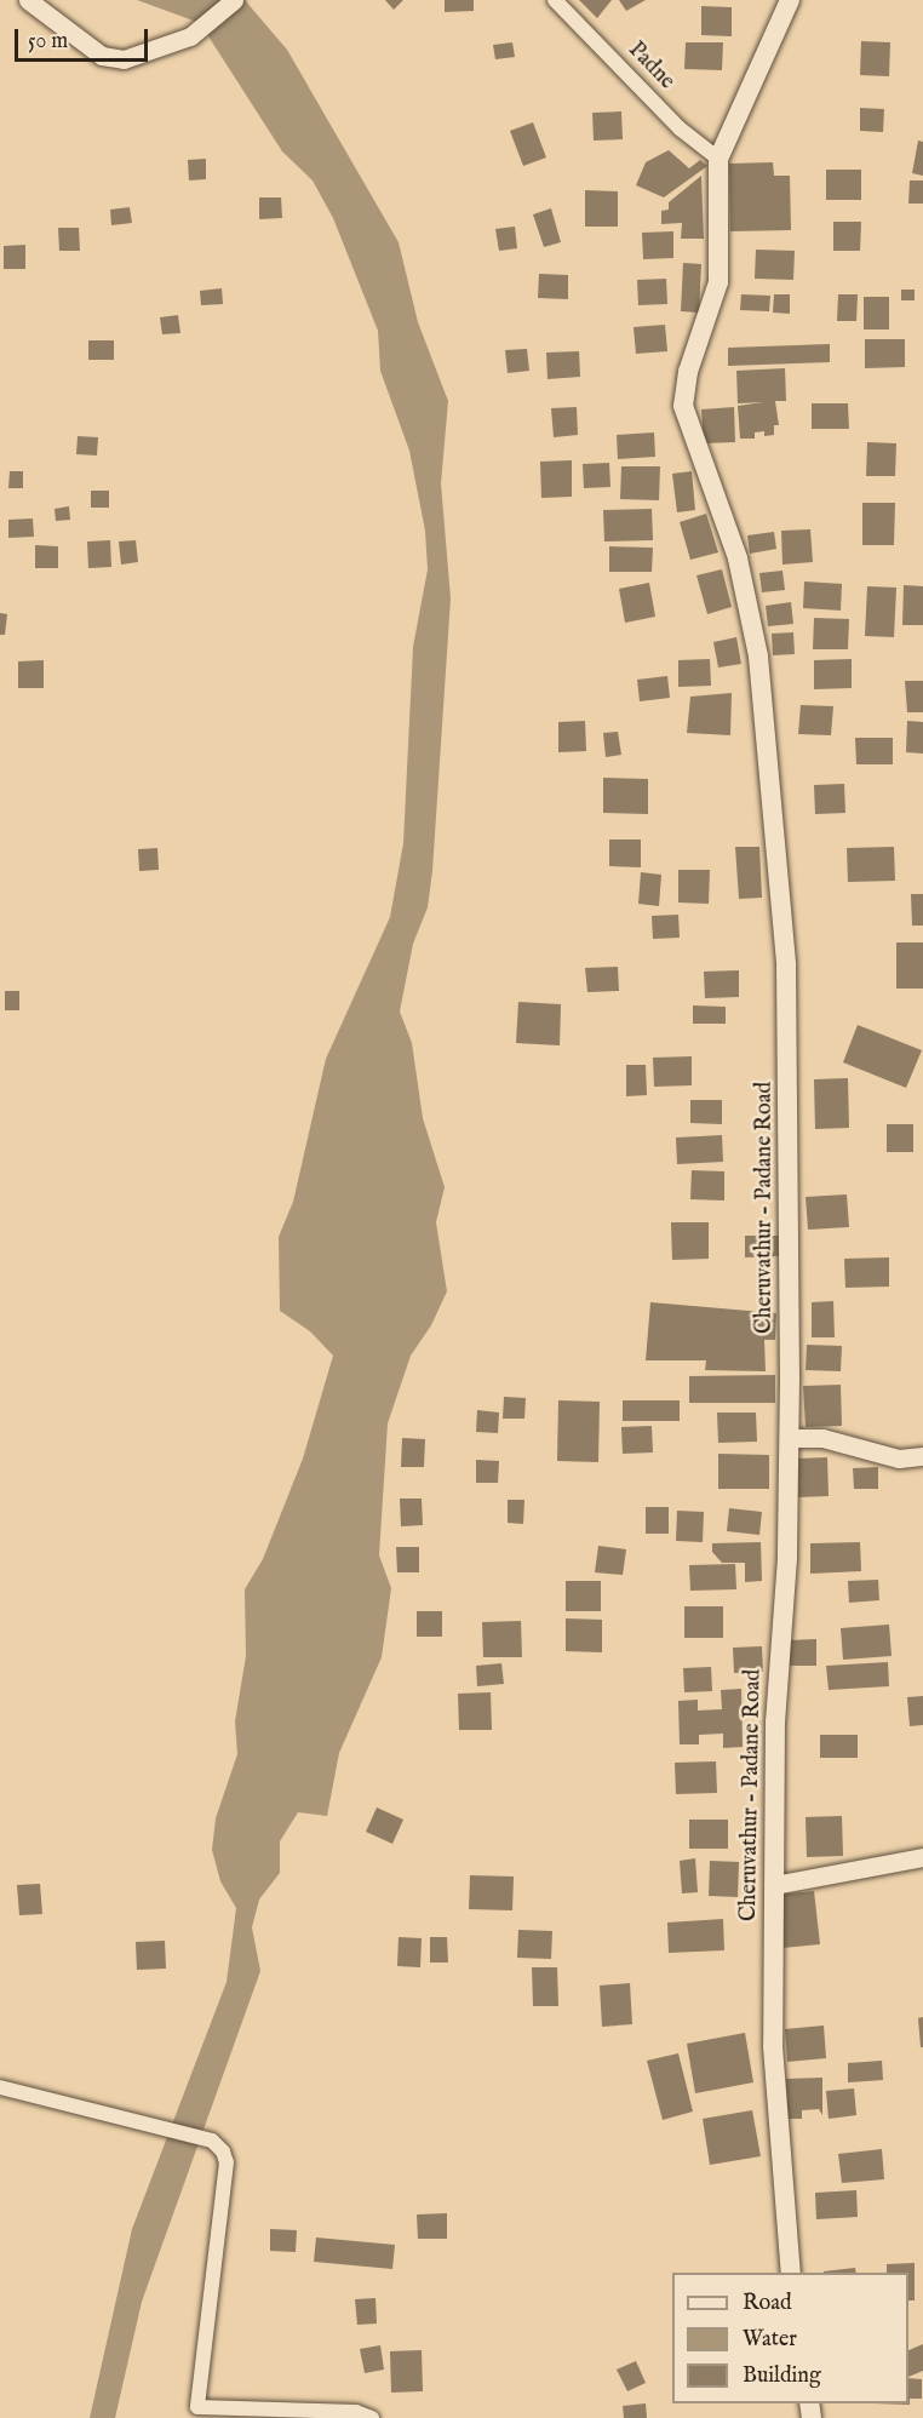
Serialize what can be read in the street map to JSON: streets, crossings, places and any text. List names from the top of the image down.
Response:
{
  "streets": {
    "main road": ["Cheruvathur - Padane Road"],
    "street": ["Padne"]
  },
  "crossings": [
    ["Padne", "Cheruvathur - Padane Road"]
  ],
  "legend": ["Road", "Water", "Building"],
  "scale_bar": "50 m"
}
